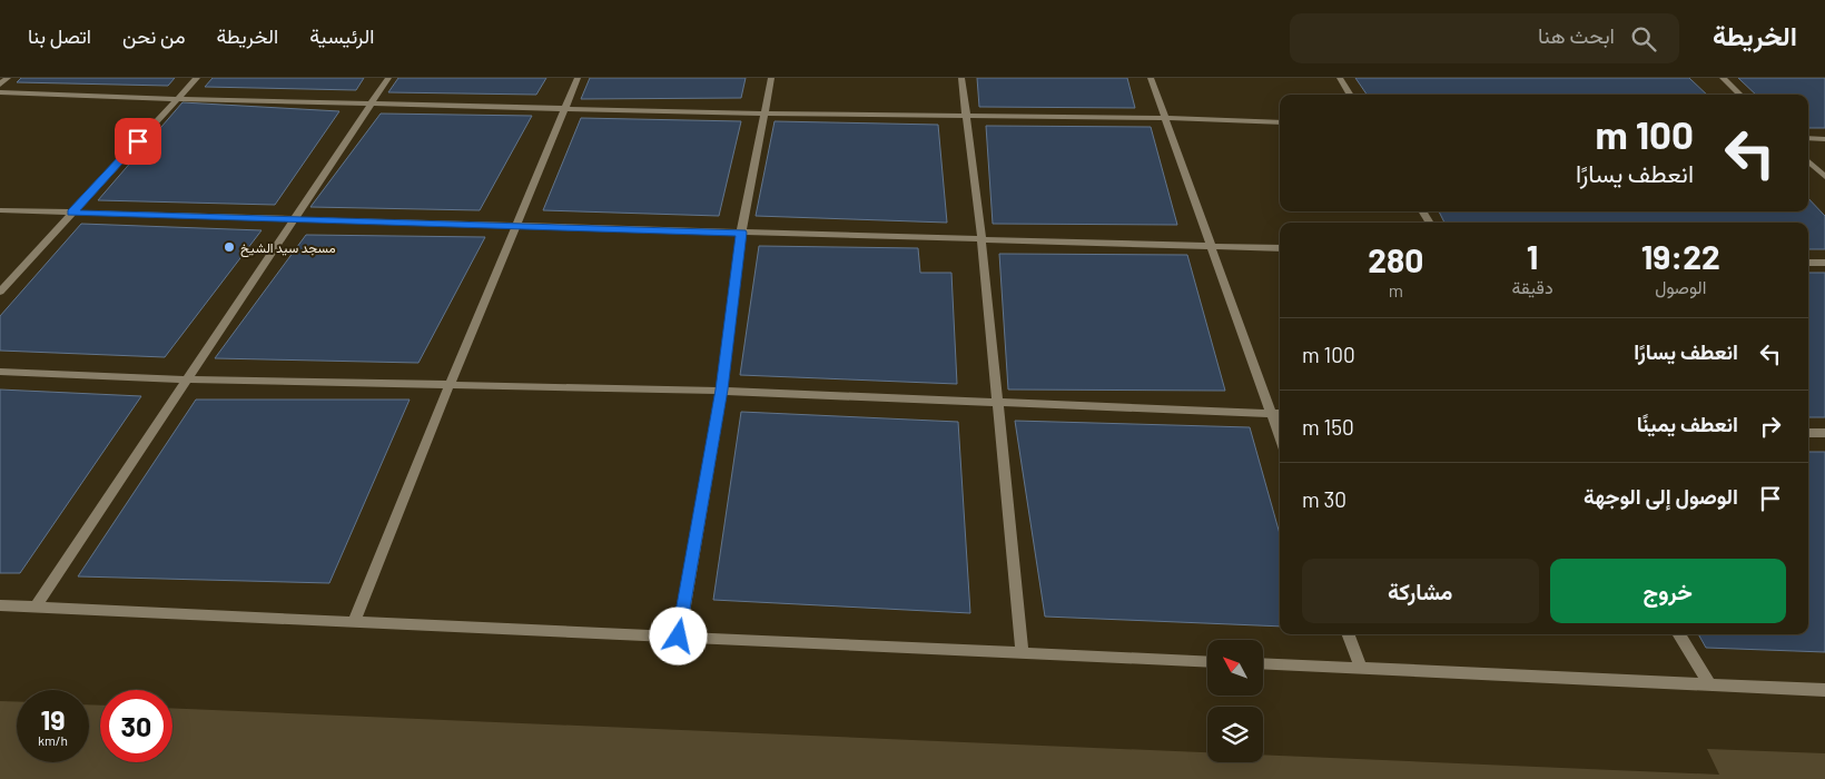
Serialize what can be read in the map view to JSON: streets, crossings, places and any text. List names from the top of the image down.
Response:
{
  "places": ["مسجد سيد الشيخ"],
  "north": "top left",
  "page": {
    "header": "الخريطة",
    "search": "ابحث هنا",
    "nav": [
      "الرئيسية",
      "الخريطة",
      "من نحن",
      "اتصل بنا"
    ],
    "turn": ["100 m", "انعطف يسارًا"],
    "eta": [
      "19:22",
      "الوصول",
      "1",
      "دقيقة",
      "280",
      "m"
    ],
    "list": [
      {
        "name": "انعطف يسارًا",
        "value": "100 m"
      },
      {
        "name": "انعطف يمينًا",
        "value": "150 m"
      },
      {
        "name": "الوصول إلى الوجهة",
        "value": "30 m"
      }
    ],
    "buttons": ["خروج", "مشاركة"],
    "speed": "19 km/h",
    "limit": "30"
  }
}
